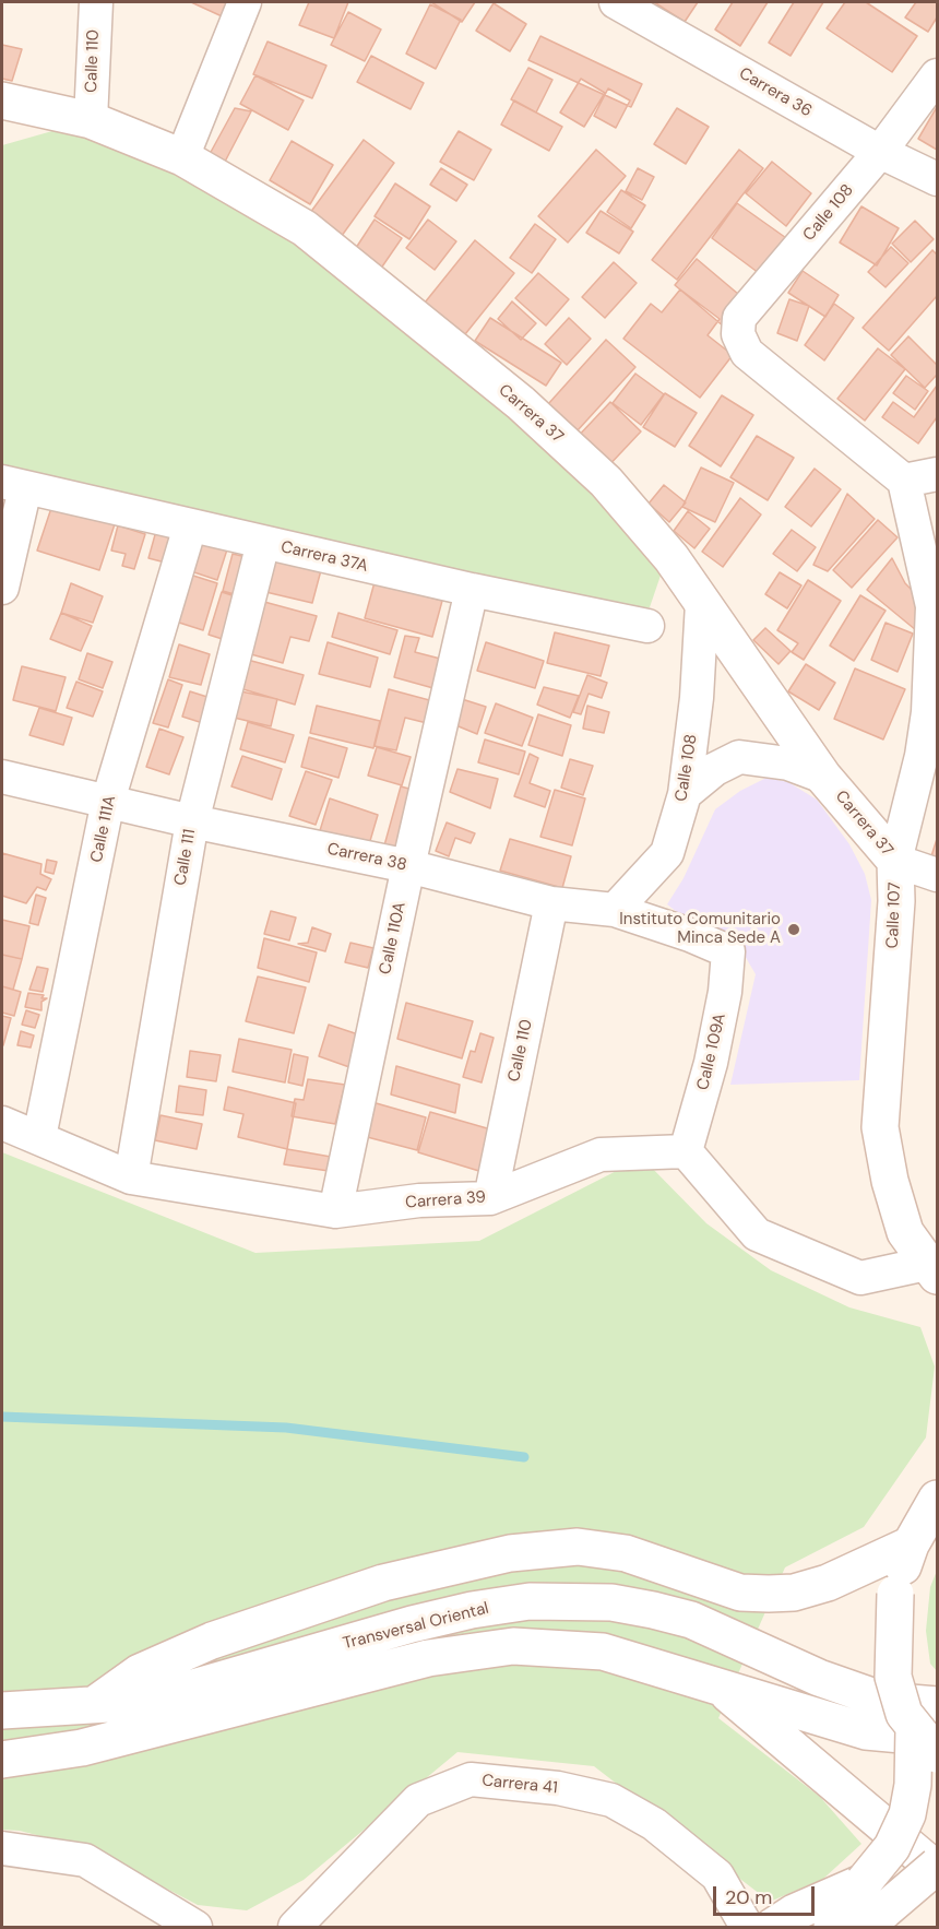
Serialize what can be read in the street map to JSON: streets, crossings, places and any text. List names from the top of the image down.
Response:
{
  "streets": {
    "main road": ["Carrera 37", "Calle 107", "Transversal Oriental"],
    "street": [
      "Calle 110",
      "Carrera 36",
      "Calle 108",
      "Carrera 37A",
      "Calle 111A",
      "Calle 111",
      "Carrera 38",
      "Calle 110A",
      "Calle 109A",
      "Carrera 39",
      "Carrera 41"
    ]
  },
  "crossings": [
    ["Calle 110", "Carrera 37"],
    ["Calle 110", "Carrera 38"],
    ["Calle 110", "Carrera 39"],
    ["Carrera 36", "Calle 108"],
    ["Calle 108", "Carrera 37"],
    ["Calle 108", "Carrera 38"],
    ["Calle 108", "Calle 107"],
    ["Carrera 37", "Calle 107"],
    ["Carrera 37A", "Calle 111A"],
    ["Carrera 37A", "Calle 111"],
    ["Carrera 37A", "Calle 110A"],
    ["Calle 111A", "Carrera 38"],
    ["Calle 111A", "Carrera 39"],
    ["Calle 111", "Carrera 38"],
    ["Calle 111", "Carrera 39"],
    ["Carrera 38", "Calle 110A"],
    ["Carrera 38", "Calle 109A"],
    ["Calle 110A", "Carrera 39"],
    ["Calle 109A", "Carrera 39"]
  ],
  "places": ["Instituto Comunitario Minca Sede A"],
  "scale_bar": "20 m"
}
